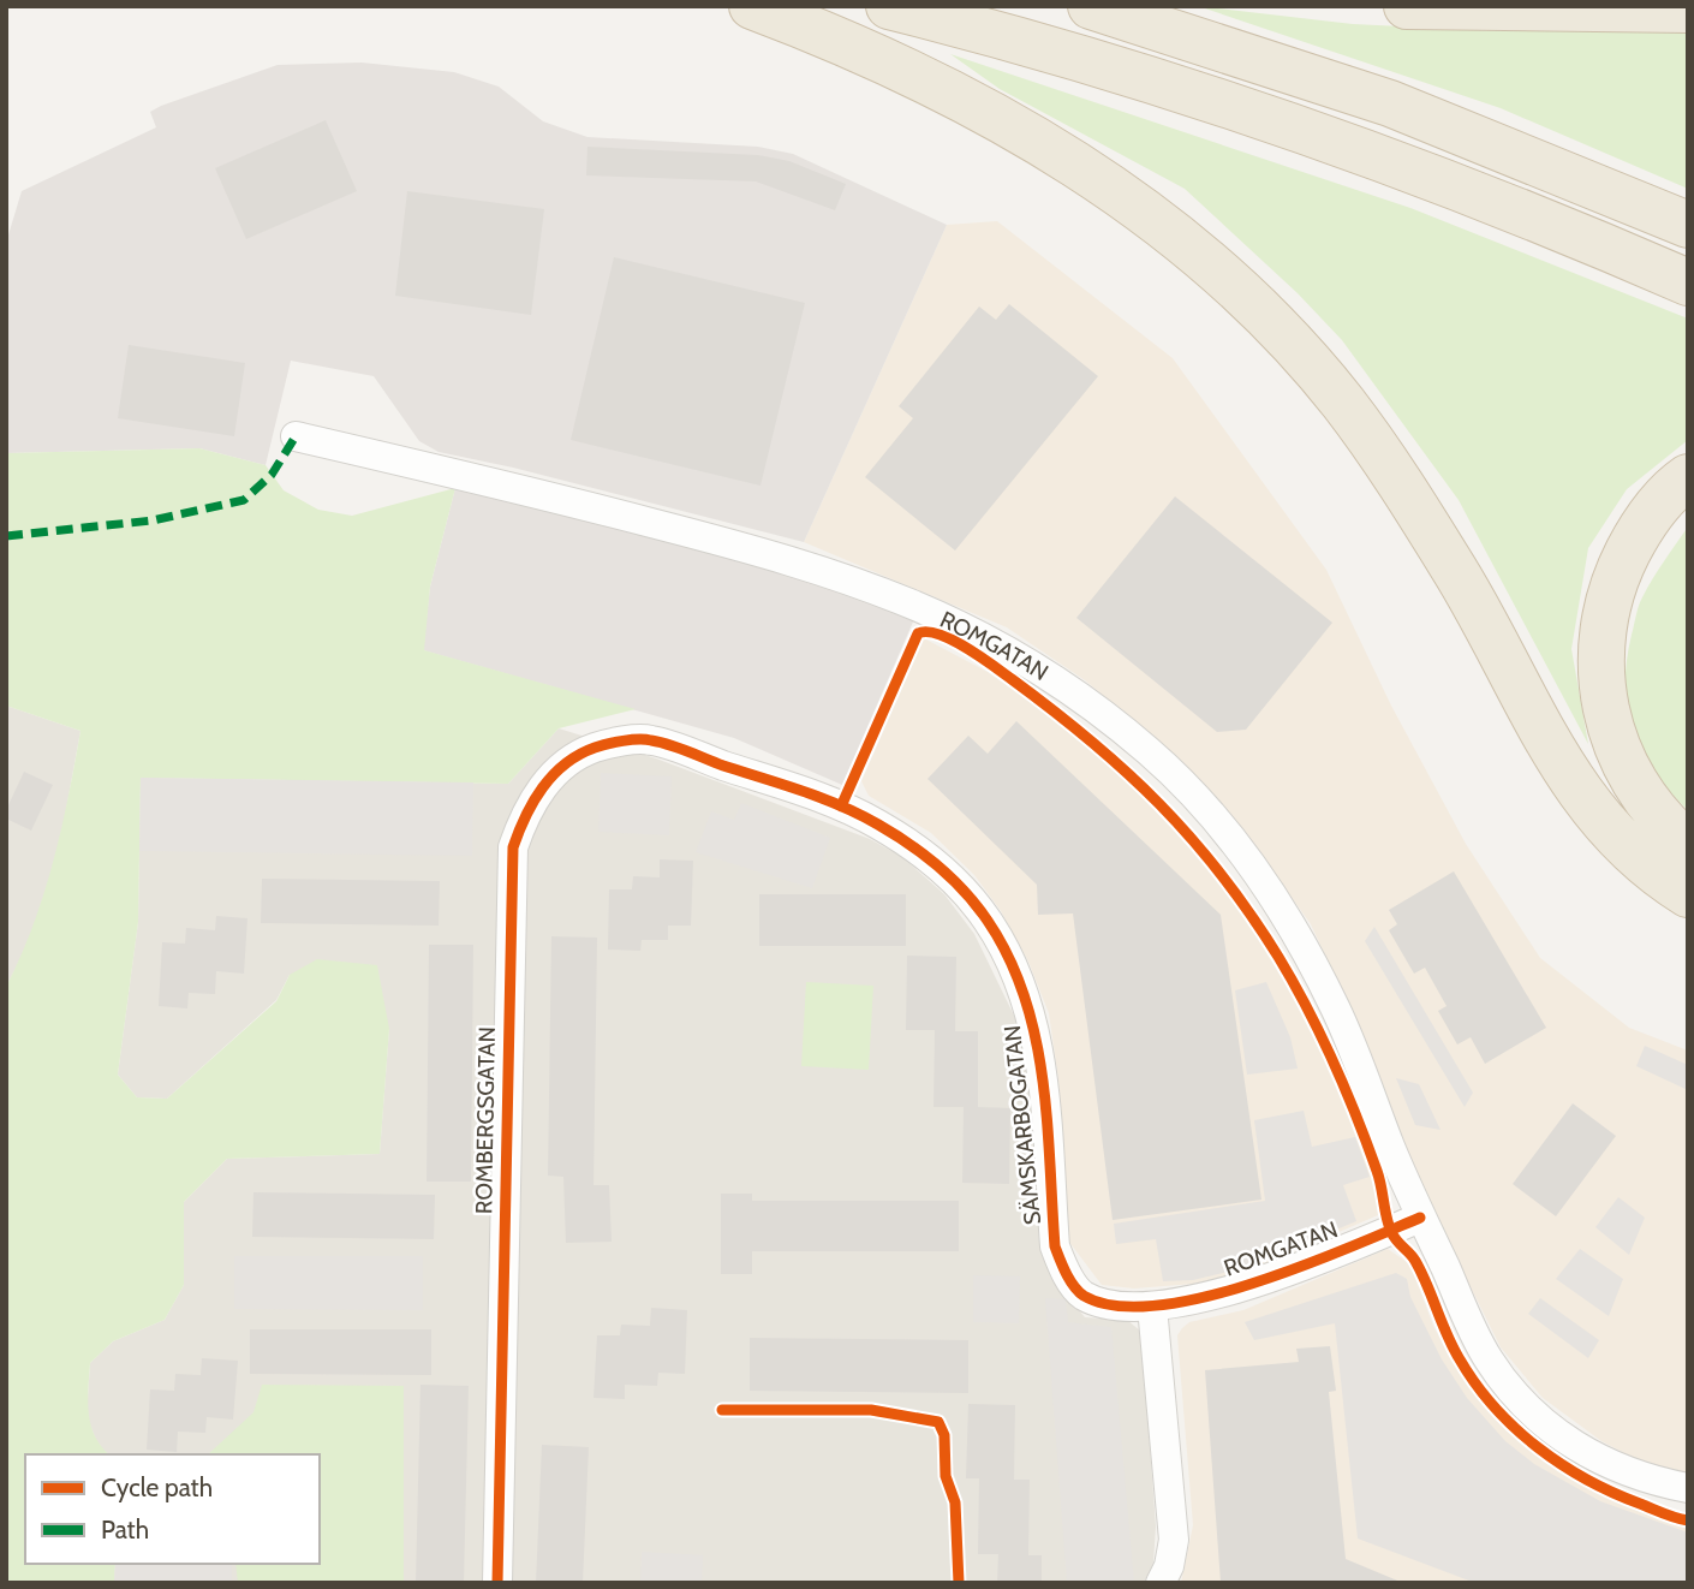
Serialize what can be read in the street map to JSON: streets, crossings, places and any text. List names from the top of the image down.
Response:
{
  "streets": {
    "street": ["ROMGATAN", "ROMBERGSGATAN", "SÄMSKARBOGATAN"]
  },
  "crossings": [
    ["ROMGATAN", "SÄMSKARBOGATAN"],
    ["ROMBERGSGATAN", "SÄMSKARBOGATAN"]
  ],
  "legend": ["Cycle path", "Path"]
}
